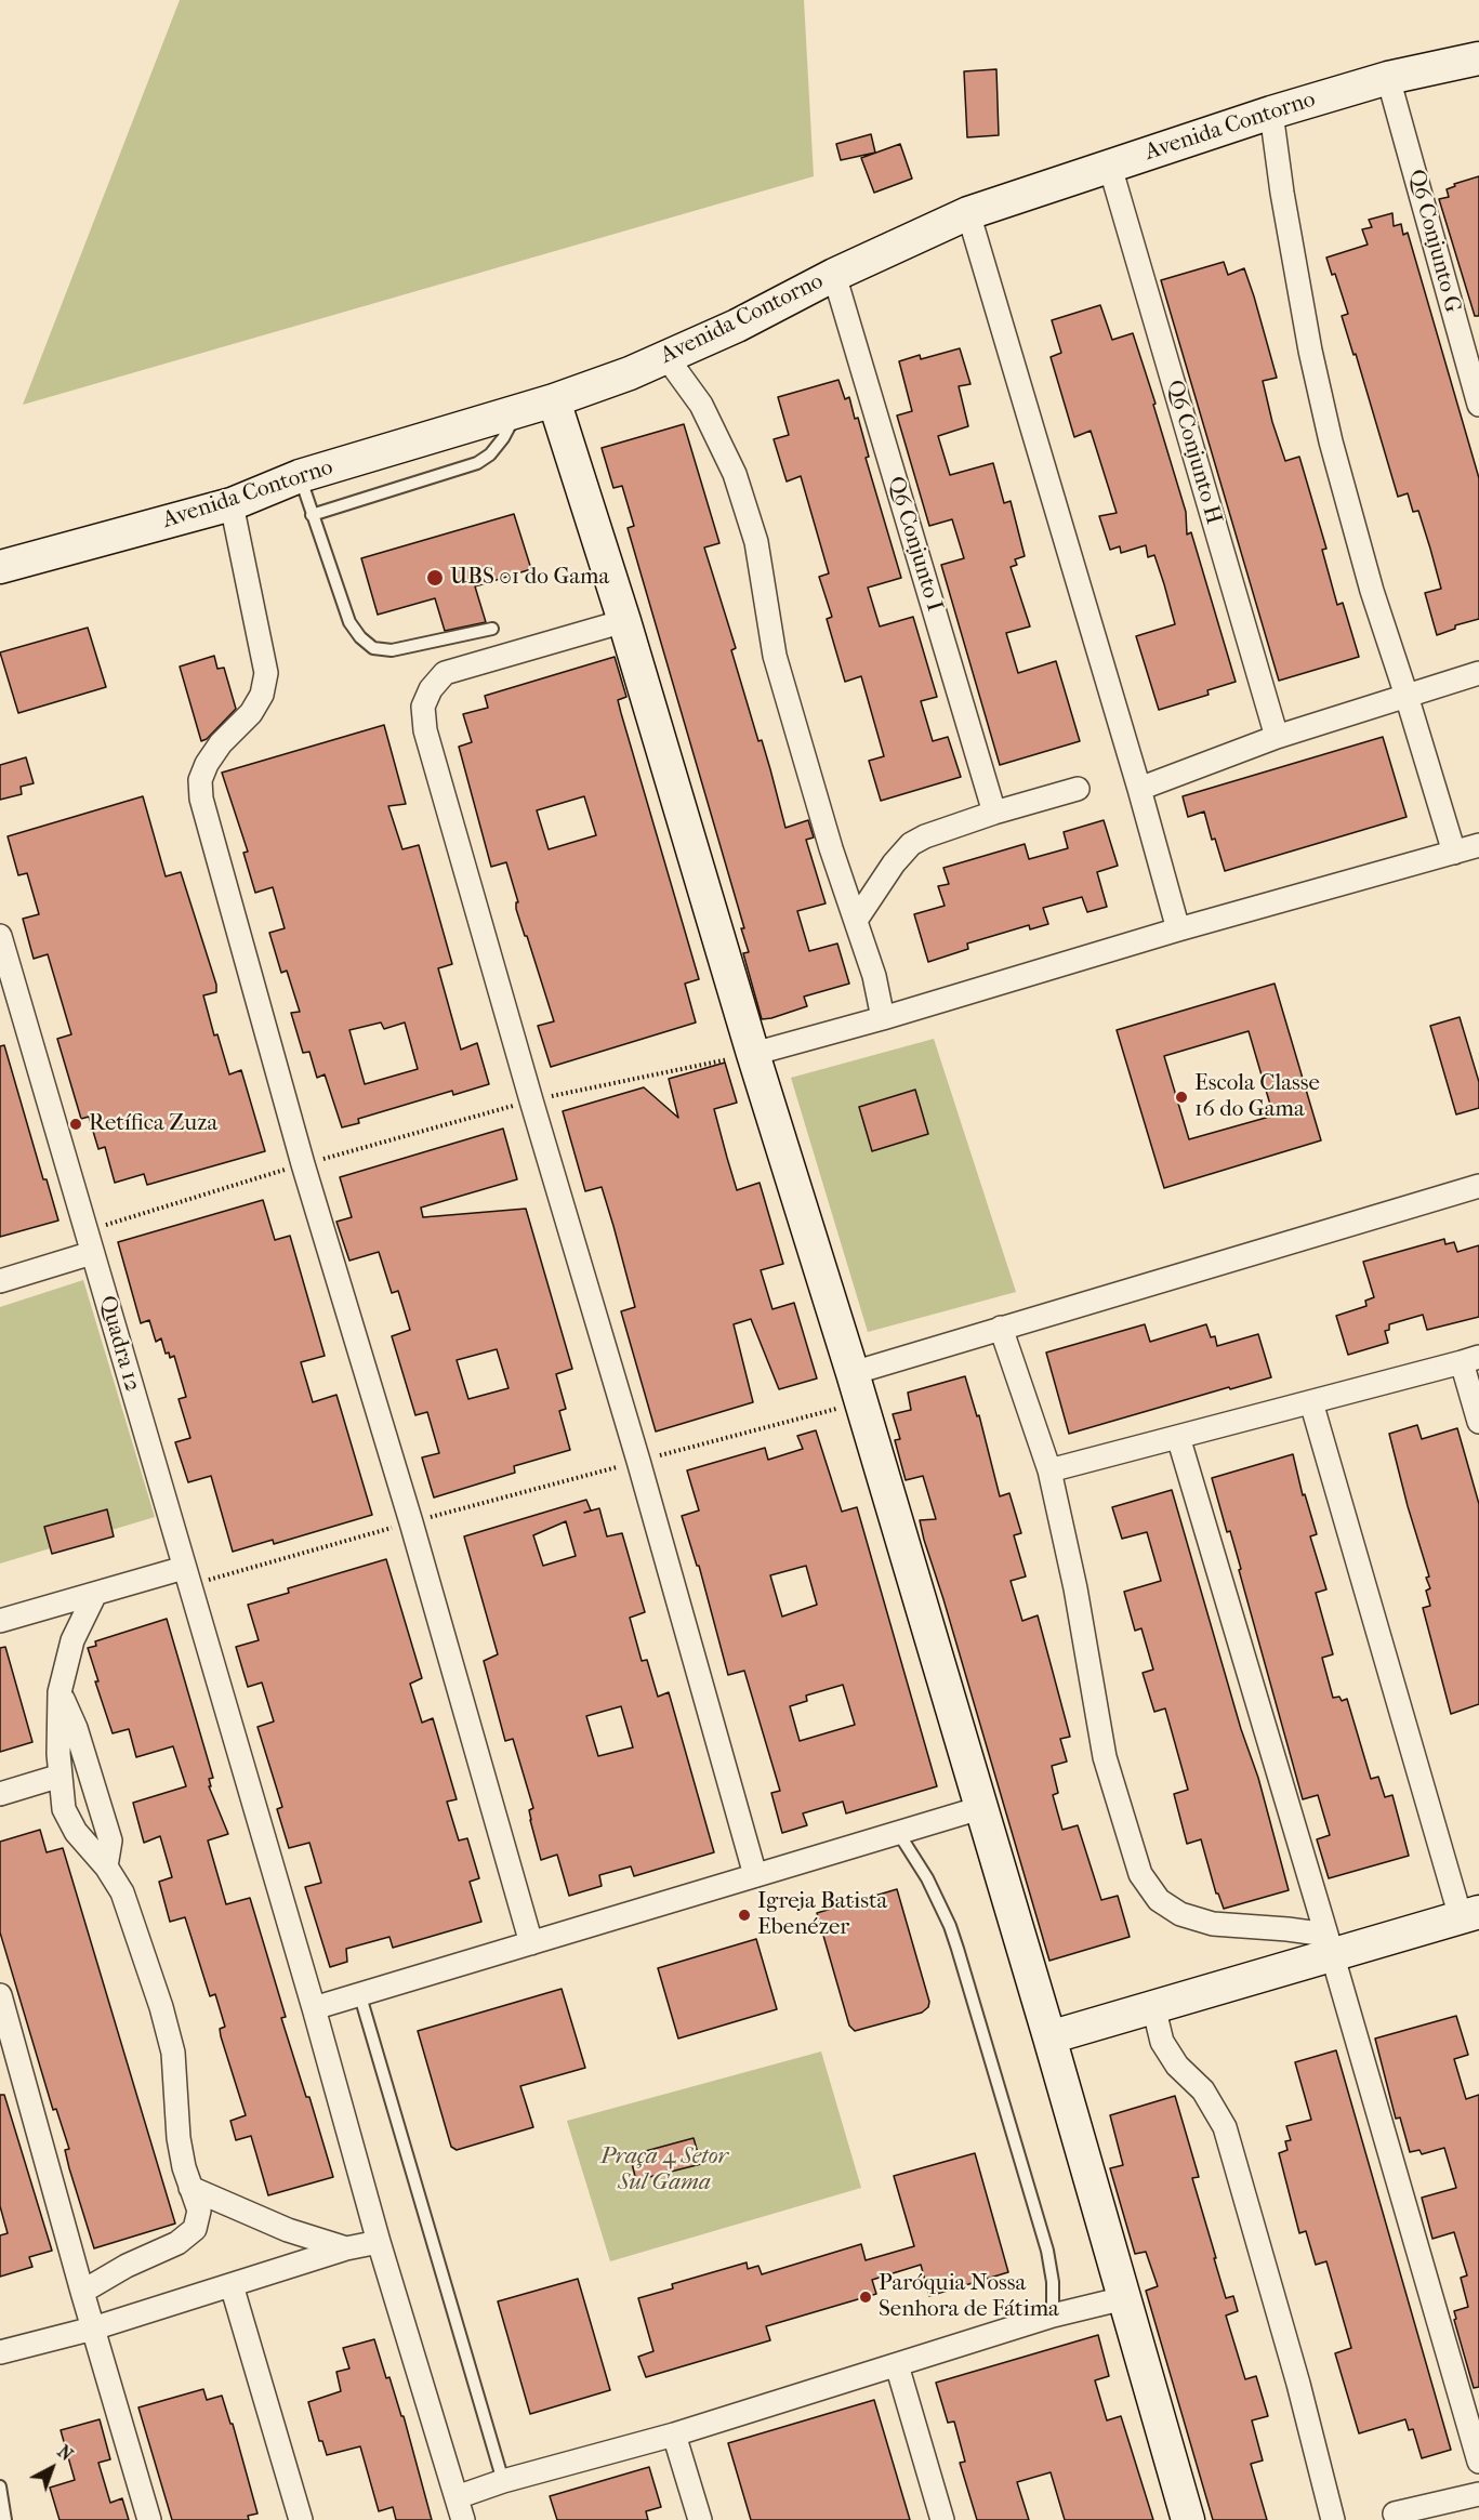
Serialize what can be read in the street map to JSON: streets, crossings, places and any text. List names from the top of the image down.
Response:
{
  "streets": {
    "street": [
      "Avenida Contorno",
      "Q6 Conjunto G",
      "Q6 Conjunto H",
      "Q6 Conjunto I",
      "Quadra 12"
    ]
  },
  "crossings": [
    ["Avenida Contorno", "Q6 Conjunto G"],
    ["Avenida Contorno", "Q6 Conjunto H"],
    ["Avenida Contorno", "Q6 Conjunto I"]
  ],
  "parks": ["Praça 4 Setor Sul Gama"],
  "places": [
    "UBS 01 do Gama",
    "Escola Classe 16 do Gama",
    "Retífica Zuza",
    "Igreja Batista Ebenézer",
    "Paróquia Nossa Senhora de Fátima"
  ],
  "north": "top right"
}
